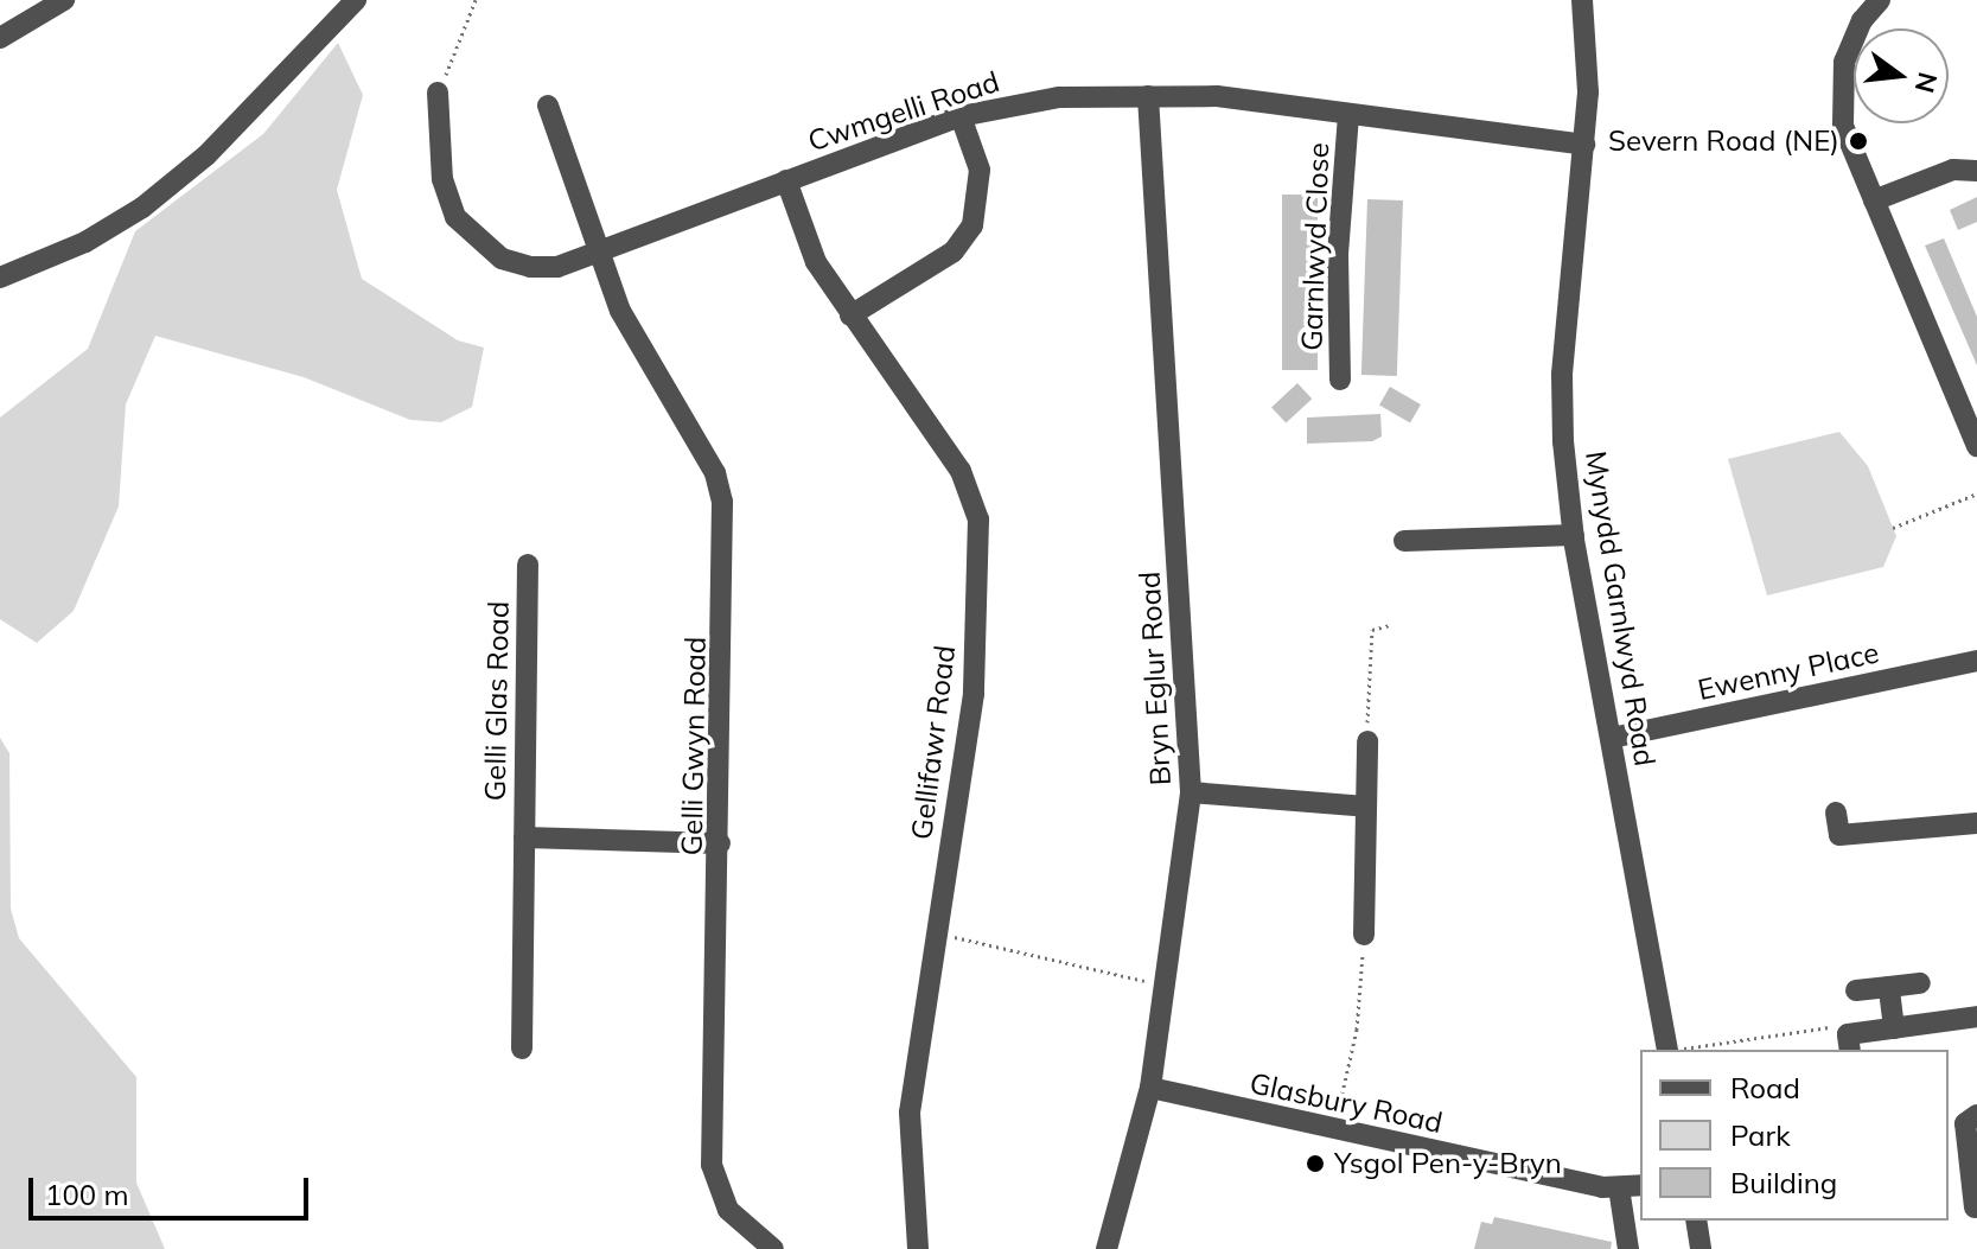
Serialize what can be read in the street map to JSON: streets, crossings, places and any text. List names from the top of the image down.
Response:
{
  "streets": {
    "street": [
      "Cwmgelli Road",
      "Garnlwyd Close",
      "Mynydd Garnlwyd Road",
      "Ewenny Place",
      "Bryn Eglur Road",
      "Gelli Glas Road",
      "Gellifawr Road",
      "Gelli Gwyn Road",
      "Glasbury Road"
    ]
  },
  "crossings": [
    ["Cwmgelli Road", "Garnlwyd Close"],
    ["Cwmgelli Road", "Mynydd Garnlwyd Road"],
    ["Cwmgelli Road", "Bryn Eglur Road"],
    ["Cwmgelli Road", "Gellifawr Road"],
    ["Cwmgelli Road", "Gelli Gwyn Road"],
    ["Mynydd Garnlwyd Road", "Ewenny Place"],
    ["Bryn Eglur Road", "Glasbury Road"],
    ["Gelli Glas Road", "Gelli Gwyn Road"]
  ],
  "places": ["Severn Road (NE)", "Ysgol Pen-y-Bryn"],
  "legend": ["Road", "Park", "Building"],
  "scale_bar": "100 m",
  "north": "right"
}
